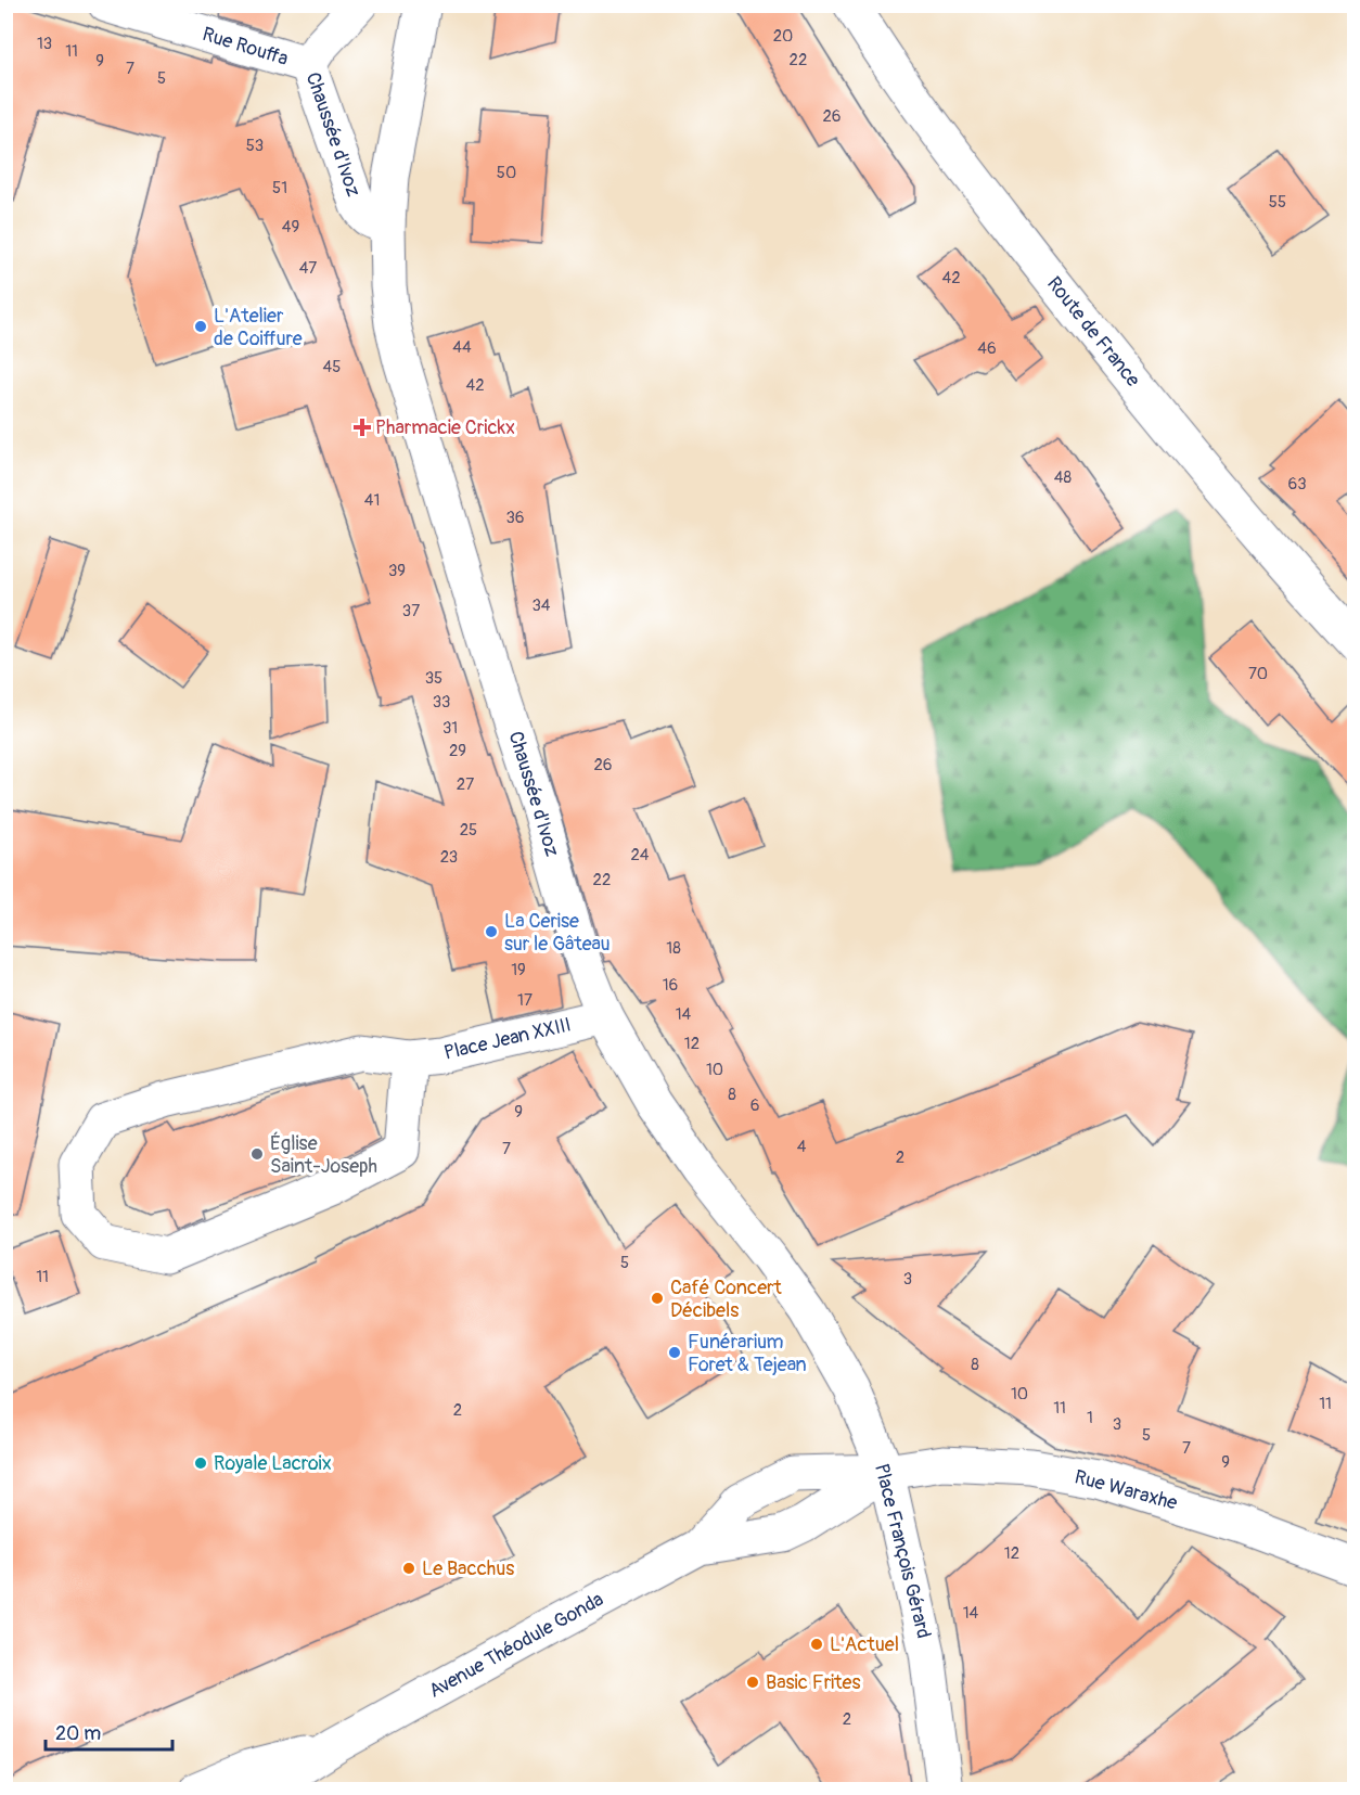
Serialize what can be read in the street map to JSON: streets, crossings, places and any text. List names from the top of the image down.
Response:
{
  "streets": {
    "main road": [
      "Rue Rouffa",
      "Chaussée d'Ivoz",
      "Route de France",
      "Place Jean XXIII",
      "Rue Waraxhe",
      "Place François Gérard",
      "Avenue Théodule Gonda"
    ]
  },
  "crossings": [
    ["Rue Rouffa", "Chaussée d'Ivoz"],
    ["Chaussée d'Ivoz", "Place Jean XXIII"],
    ["Chaussée d'Ivoz", "Place François Gérard"],
    ["Rue Waraxhe", "Place François Gérard"],
    ["Rue Waraxhe", "Avenue Théodule Gonda"],
    ["Place François Gérard", "Avenue Théodule Gonda"]
  ],
  "places": {
    "other": [
      "L'Atelier de Coiffure",
      "La Cerise sur le Gâteau",
      "Église Saint-Joseph",
      "Café Concert Décibels",
      "Funérarium Foret & Tejean",
      "Royale Lacroix",
      "Le Bacchus",
      "L'Actuel",
      "Basic Frites"
    ],
    "health": ["Pharmacie Crickx"]
  },
  "house_numbers": [
    "20",
    "13",
    "11",
    "22",
    "9",
    "7",
    "5",
    "26",
    "53",
    "50",
    "51",
    "55",
    "49",
    "47",
    "42",
    "44",
    "46",
    "45",
    "42",
    "48",
    "63",
    "41",
    "36",
    "39",
    "34",
    "37",
    "70",
    "35",
    "33",
    "31",
    "29",
    "26",
    "27",
    "25",
    "24",
    "23",
    "22",
    "18",
    "19",
    "16",
    "17",
    "14",
    "12",
    "10",
    "8",
    "6",
    "9",
    "4",
    "7",
    "2",
    "5",
    "11",
    "3",
    "8",
    "10",
    "11",
    "11",
    "2",
    "1",
    "3",
    "5",
    "7",
    "9",
    "12",
    "14",
    "2"
  ],
  "scale_bar": "20 m"
}
